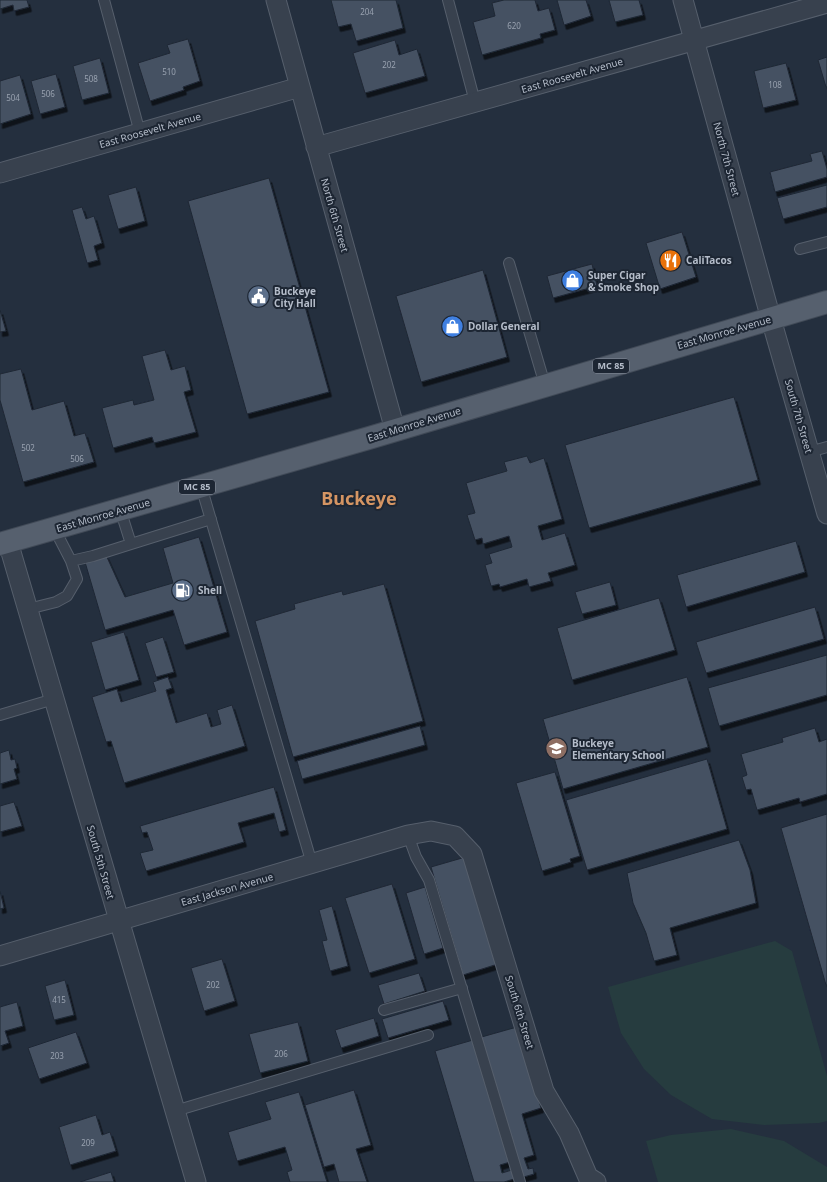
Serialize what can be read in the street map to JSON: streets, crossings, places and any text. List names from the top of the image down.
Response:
{
  "streets": {
    "main road": ["East Monroe Avenue", "MC 85"],
    "street": [
      "East Roosevelt Avenue",
      "North 7th Street",
      "North 6th Street",
      "South 7th Street",
      "South 5th Street",
      "East Jackson Avenue",
      "South 6th Street"
    ]
  },
  "crossings": [
    ["East Roosevelt Avenue", "North 7th Street"],
    ["East Roosevelt Avenue", "North 6th Street"],
    ["North 7th Street", "East Monroe Avenue"],
    ["North 7th Street", "South 7th Street"],
    ["North 6th Street", "East Monroe Avenue"],
    ["East Monroe Avenue", "South 7th Street"],
    ["East Monroe Avenue", "South 5th Street"],
    ["South 5th Street", "East Jackson Avenue"],
    ["East Jackson Avenue", "South 6th Street"]
  ],
  "districts": ["Buckeye"],
  "places": {
    "restaurant": ["CaliTacos"],
    "shop": ["Super Cigar & Smoke Shop", "Dollar General"],
    "public building": ["Buckeye City Hall"],
    "fuel station": ["Shell"],
    "school or university": ["Buckeye Elementary School"]
  },
  "house_numbers": [
    "204",
    "620",
    "202",
    "510",
    "508",
    "108",
    "506",
    "504",
    "502",
    "506",
    "202",
    "415",
    "206",
    "203",
    "209"
  ]
}
